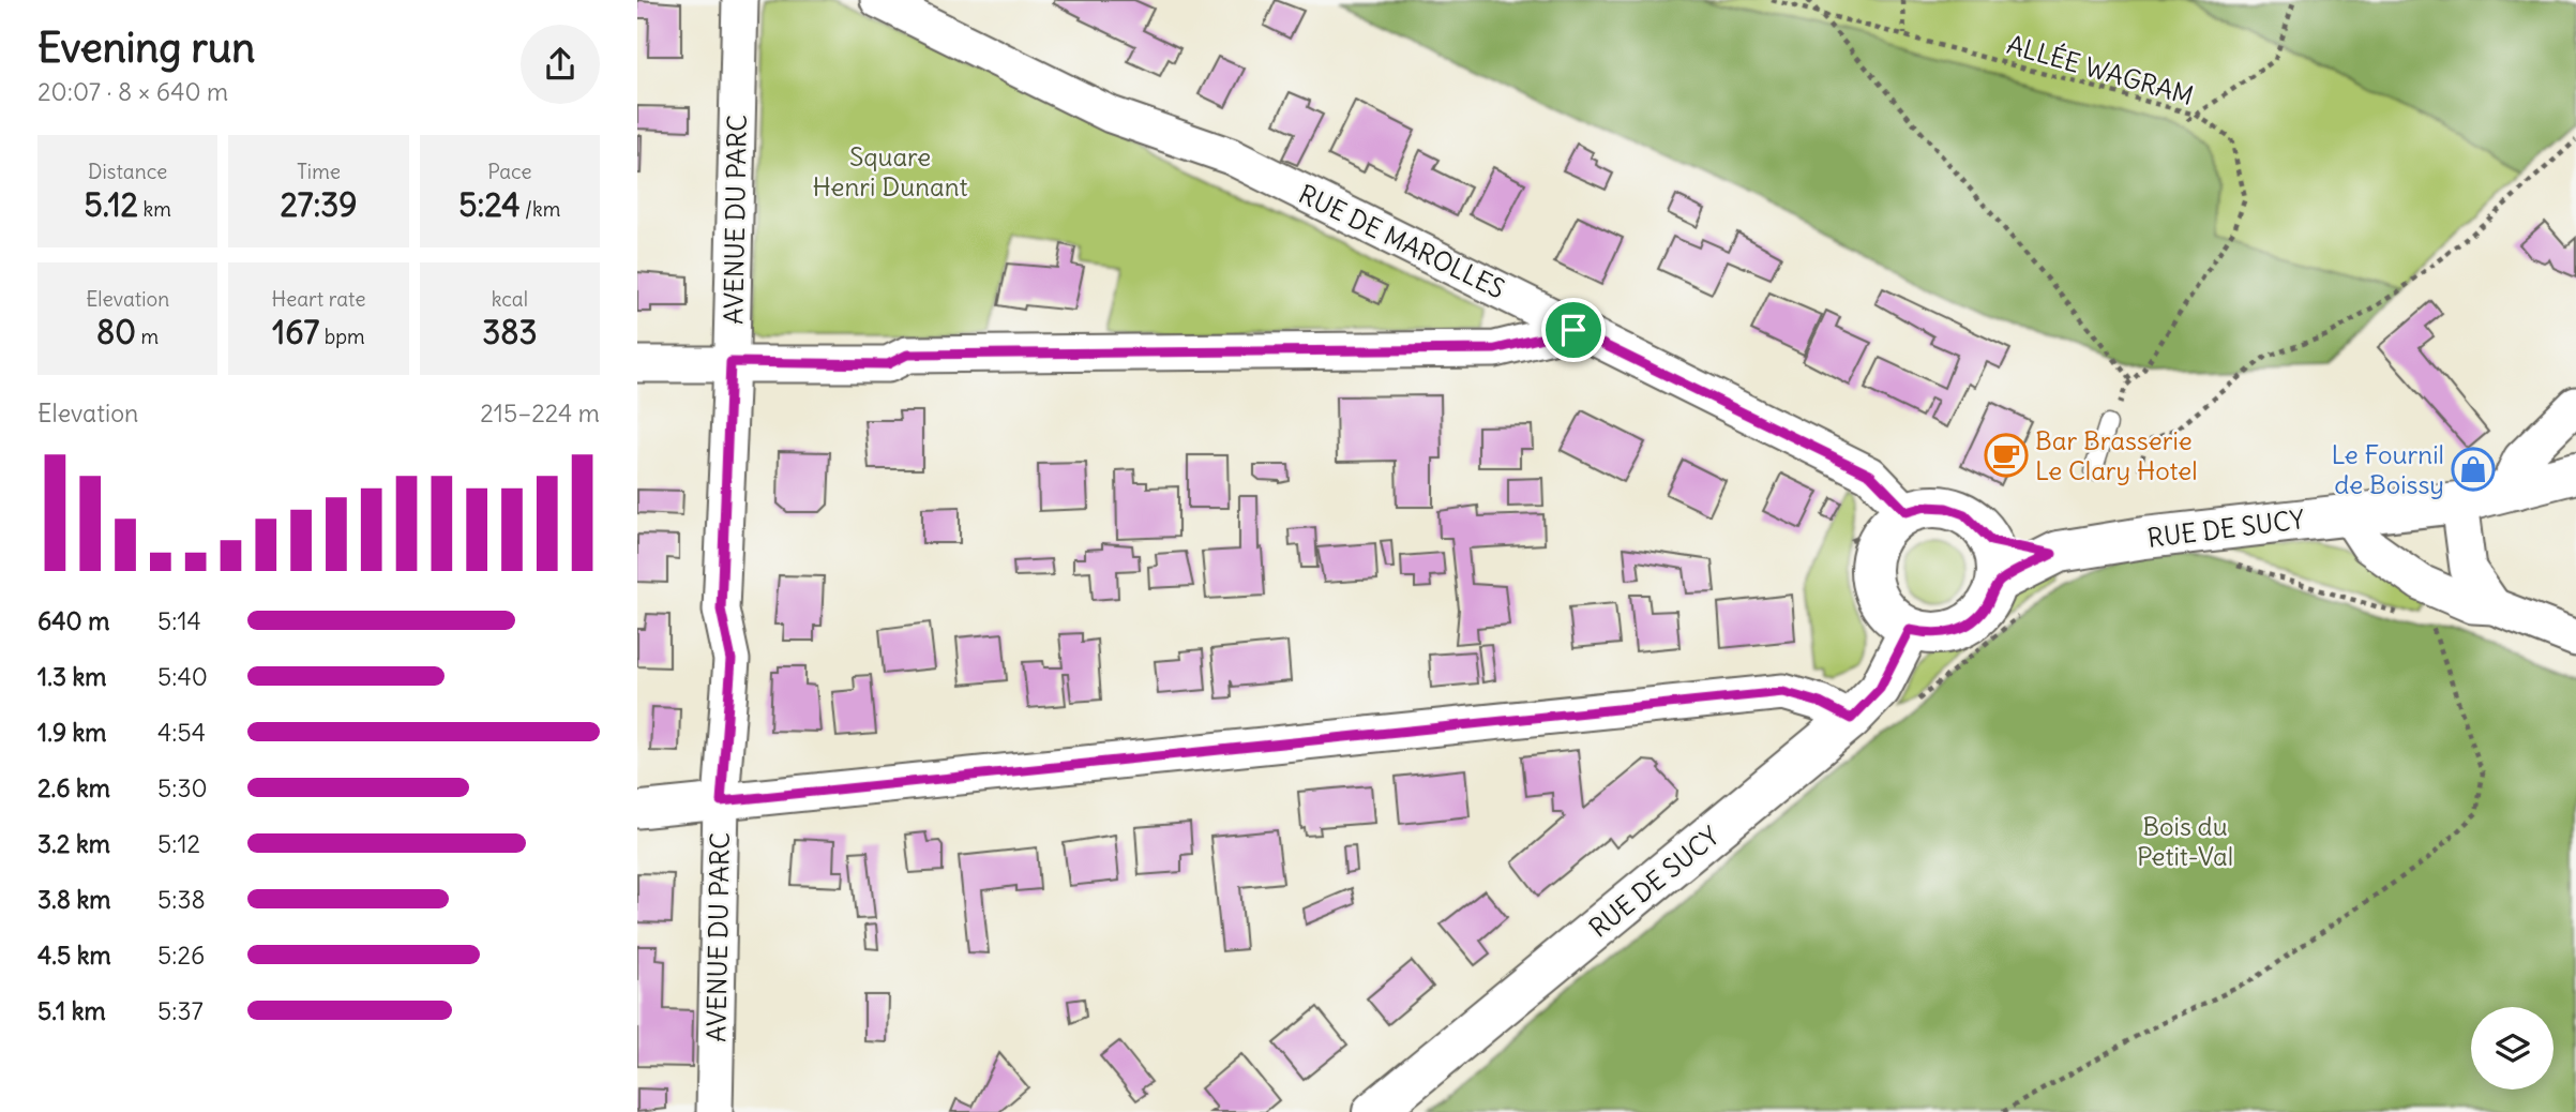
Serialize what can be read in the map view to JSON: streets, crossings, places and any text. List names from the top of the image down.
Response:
{
  "streets": {
    "main road": ["RUE DE SUCY"],
    "street": ["AVENUE DU PARC", "RUE DE MAROLLES"],
    "path": ["ALLÉE WAGRAM"]
  },
  "crossings": [
    ["RUE DE MAROLLES", "RUE DE SUCY"]
  ],
  "parks": ["Square Henri Dunant", "Bois du Petit-Val"],
  "places": {
    "cafe": ["Bar Brasserie Le Clary Hotel"],
    "shop": ["Le Fournil de Boissy"]
  },
  "page": {
    "heading": ["Evening run", "20:07 · 8 × 640 m"],
    "stats": [
      ["Distance", "5.12 km"],
      ["Time", "27:39"],
      ["Pace", "5:24 /km"],
      ["Elevation", "80 m"],
      ["Heart rate", "167 bpm"],
      ["kcal", "383"]
    ],
    "chart": ["Elevation", "215–224 m"],
    "list": [
      {
        "name": "640 m",
        "note": "5:14"
      },
      {
        "name": "1.3 km",
        "note": "5:40"
      },
      {
        "name": "1.9 km",
        "note": "4:54"
      },
      {
        "name": "2.6 km",
        "note": "5:30"
      },
      {
        "name": "3.2 km",
        "note": "5:12"
      },
      {
        "name": "3.8 km",
        "note": "5:38"
      },
      {
        "name": "4.5 km",
        "note": "5:26"
      },
      {
        "name": "5.1 km",
        "note": "5:37"
      }
    ]
  }
}
